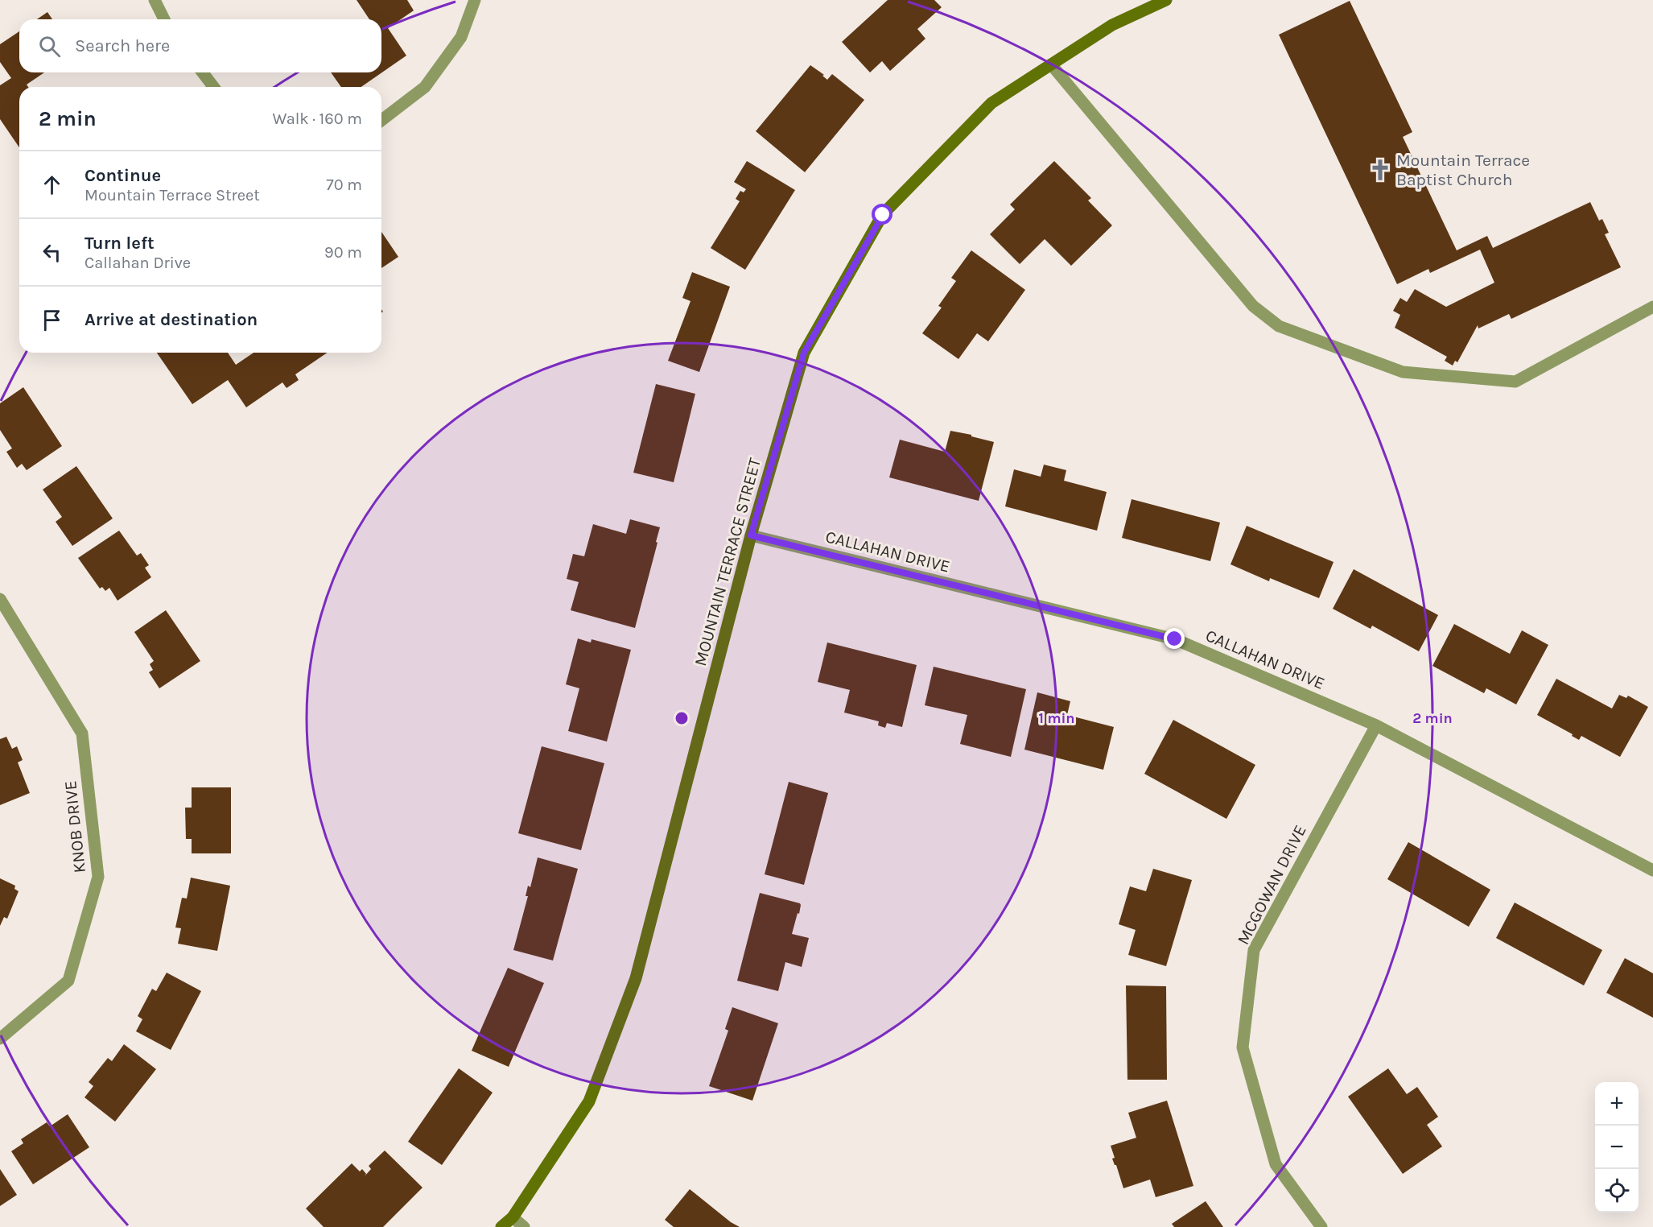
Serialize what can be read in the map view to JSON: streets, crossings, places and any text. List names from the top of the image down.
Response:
{
  "streets": {
    "street": [
      "CALLAHAN DRIVE",
      "MOUNTAIN TERRACE STREET",
      "KNOB DRIVE",
      "MCGOWAN DRIVE"
    ]
  },
  "crossings": [
    ["CALLAHAN DRIVE", "MOUNTAIN TERRACE STREET"],
    ["CALLAHAN DRIVE", "MCGOWAN DRIVE"]
  ],
  "places": {
    "church": ["Mountain Terrace Baptist Church"]
  },
  "page": {
    "search": "Search here",
    "heading": ["2 min", "Walk · 160 m"],
    "list": [
      ["Continue", "Mountain Terrace Street", "70 m"],
      ["Turn left", "Callahan Drive", "90 m"],
      "Arrive at destination"
    ],
    "map_buttons": ["+", "−"]
  },
  "rings": ["1 min", "2 min"]
}
